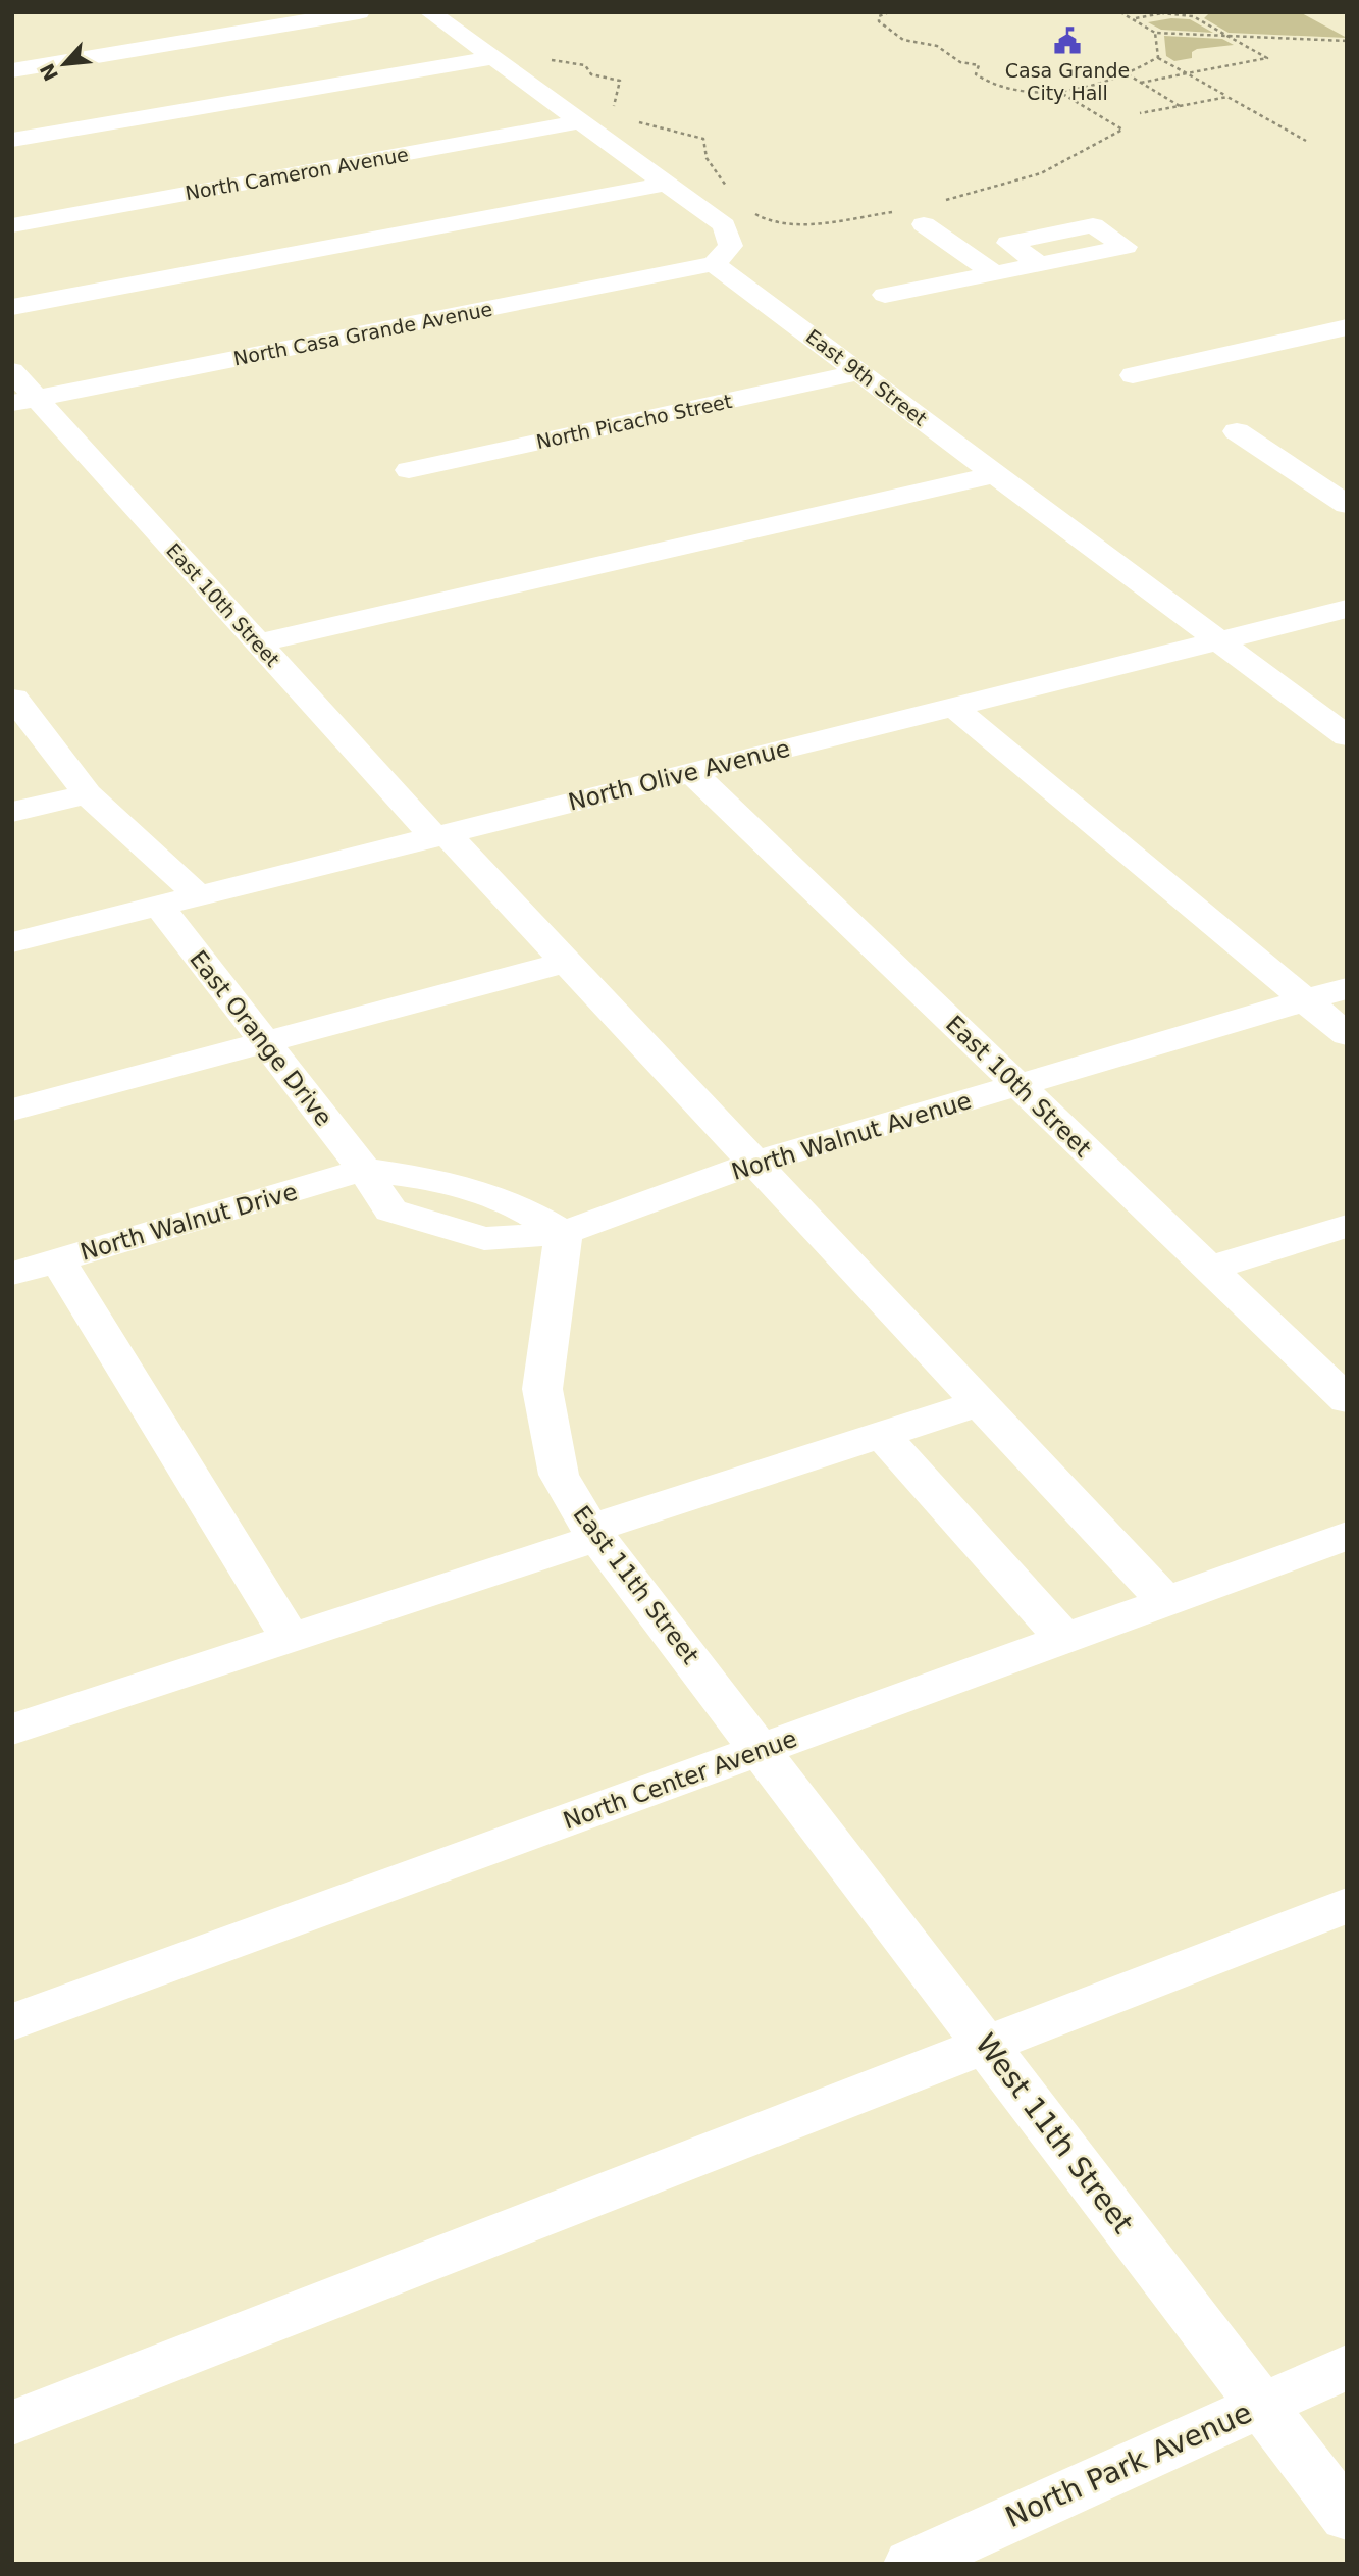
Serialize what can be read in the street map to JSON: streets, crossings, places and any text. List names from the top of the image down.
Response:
{
  "streets": {
    "street": [
      "North Cameron Avenue",
      "North Casa Grande Avenue",
      "East 9th Street",
      "North Picacho Street",
      "East 10th Street",
      "North Olive Avenue",
      "East Orange Drive",
      "North Walnut Avenue",
      "North Walnut Drive",
      "East 11th Street",
      "North Center Avenue",
      "West 11th Street",
      "North Park Avenue"
    ]
  },
  "crossings": [
    ["North Casa Grande Avenue", "East 9th Street"],
    ["North Casa Grande Avenue", "East 10th Street"],
    ["East 9th Street", "North Picacho Street"],
    ["East 9th Street", "North Olive Avenue"],
    ["East 10th Street", "North Olive Avenue"],
    ["East 10th Street", "North Walnut Avenue"],
    ["East 10th Street", "North Center Avenue"],
    ["North Olive Avenue", "East Orange Drive"],
    ["East Orange Drive", "North Walnut Avenue"],
    ["East Orange Drive", "North Walnut Drive"],
    ["East Orange Drive", "East 11th Street"],
    ["North Walnut Avenue", "East 11th Street"],
    ["East 11th Street", "North Center Avenue"],
    ["East 11th Street", "West 11th Street"],
    ["North Center Avenue", "West 11th Street"],
    ["West 11th Street", "North Park Avenue"]
  ],
  "places": {
    "public building": ["Casa Grande City Hall"]
  },
  "north": "bottom left"
}
